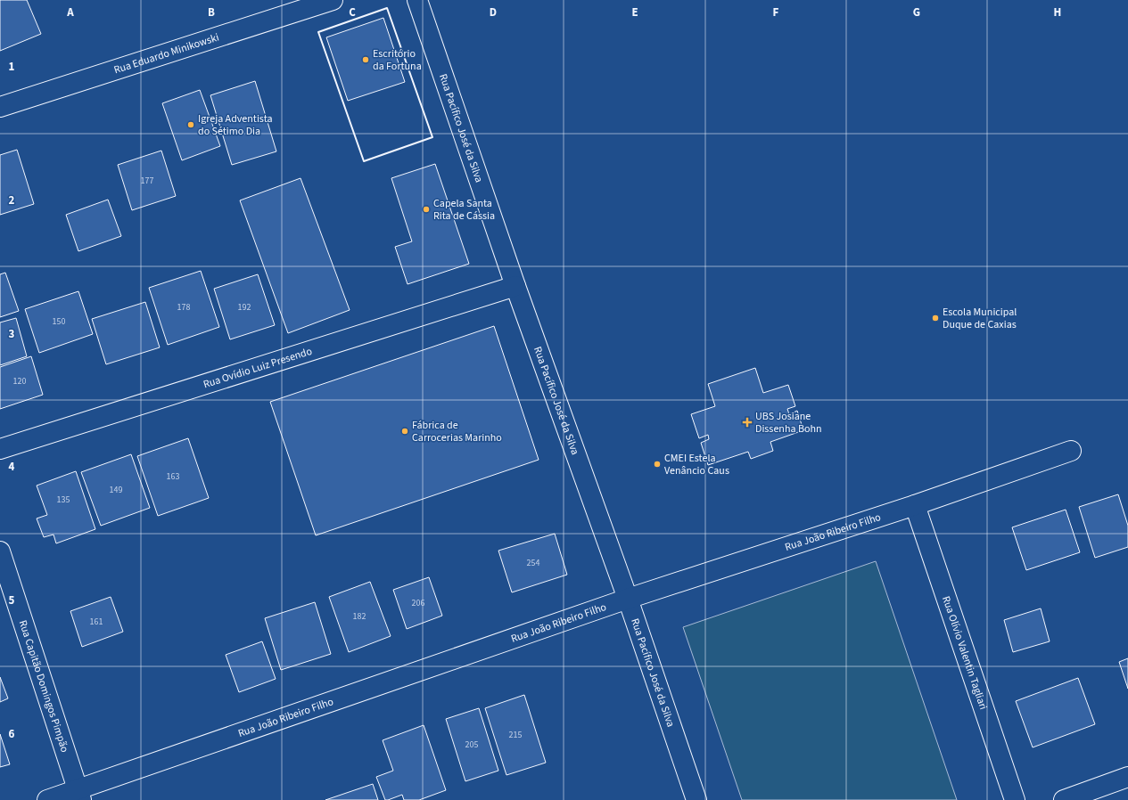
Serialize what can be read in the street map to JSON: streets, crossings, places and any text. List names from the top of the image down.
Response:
{
  "streets": {
    "street": [
      "Rua Eduardo Minikowski",
      "Rua Pacífico José da Silva",
      "Rua Ovídio Luiz Presendo",
      "Rua João Ribeiro Filho",
      "Rua Olívio Valentin Tagliari",
      "Rua Capitão Domingos Pimpão"
    ]
  },
  "crossings": [
    ["Rua Pacífico José da Silva", "Rua Ovídio Luiz Presendo"],
    ["Rua Pacífico José da Silva", "Rua João Ribeiro Filho"],
    ["Rua João Ribeiro Filho", "Rua Olívio Valentin Tagliari"],
    ["Rua João Ribeiro Filho", "Rua Capitão Domingos Pimpão"]
  ],
  "places": {
    "other": [
      "Escritório da Fortuna",
      "Igreja Adventista do Sétimo Dia",
      "Capela Santa Rita de Cássia",
      "Escola Municipal Duque de Caxias",
      "Fábrica de Carrocerias Marinho",
      "CMEI Estela Venâncio Caus"
    ],
    "health": ["UBS Josiane Dissenha Bohn"]
  },
  "house_numbers": [
    "177",
    "178",
    "192",
    "150",
    "120",
    "163",
    "149",
    "135",
    "254",
    "206",
    "182",
    "161",
    "215",
    "205"
  ],
  "grid": {
    "columns": [
      "A",
      "B",
      "C",
      "D",
      "E",
      "F",
      "G",
      "H"
    ],
    "rows": [
      "1",
      "2",
      "3",
      "4",
      "5",
      "6"
    ]
  }
}
